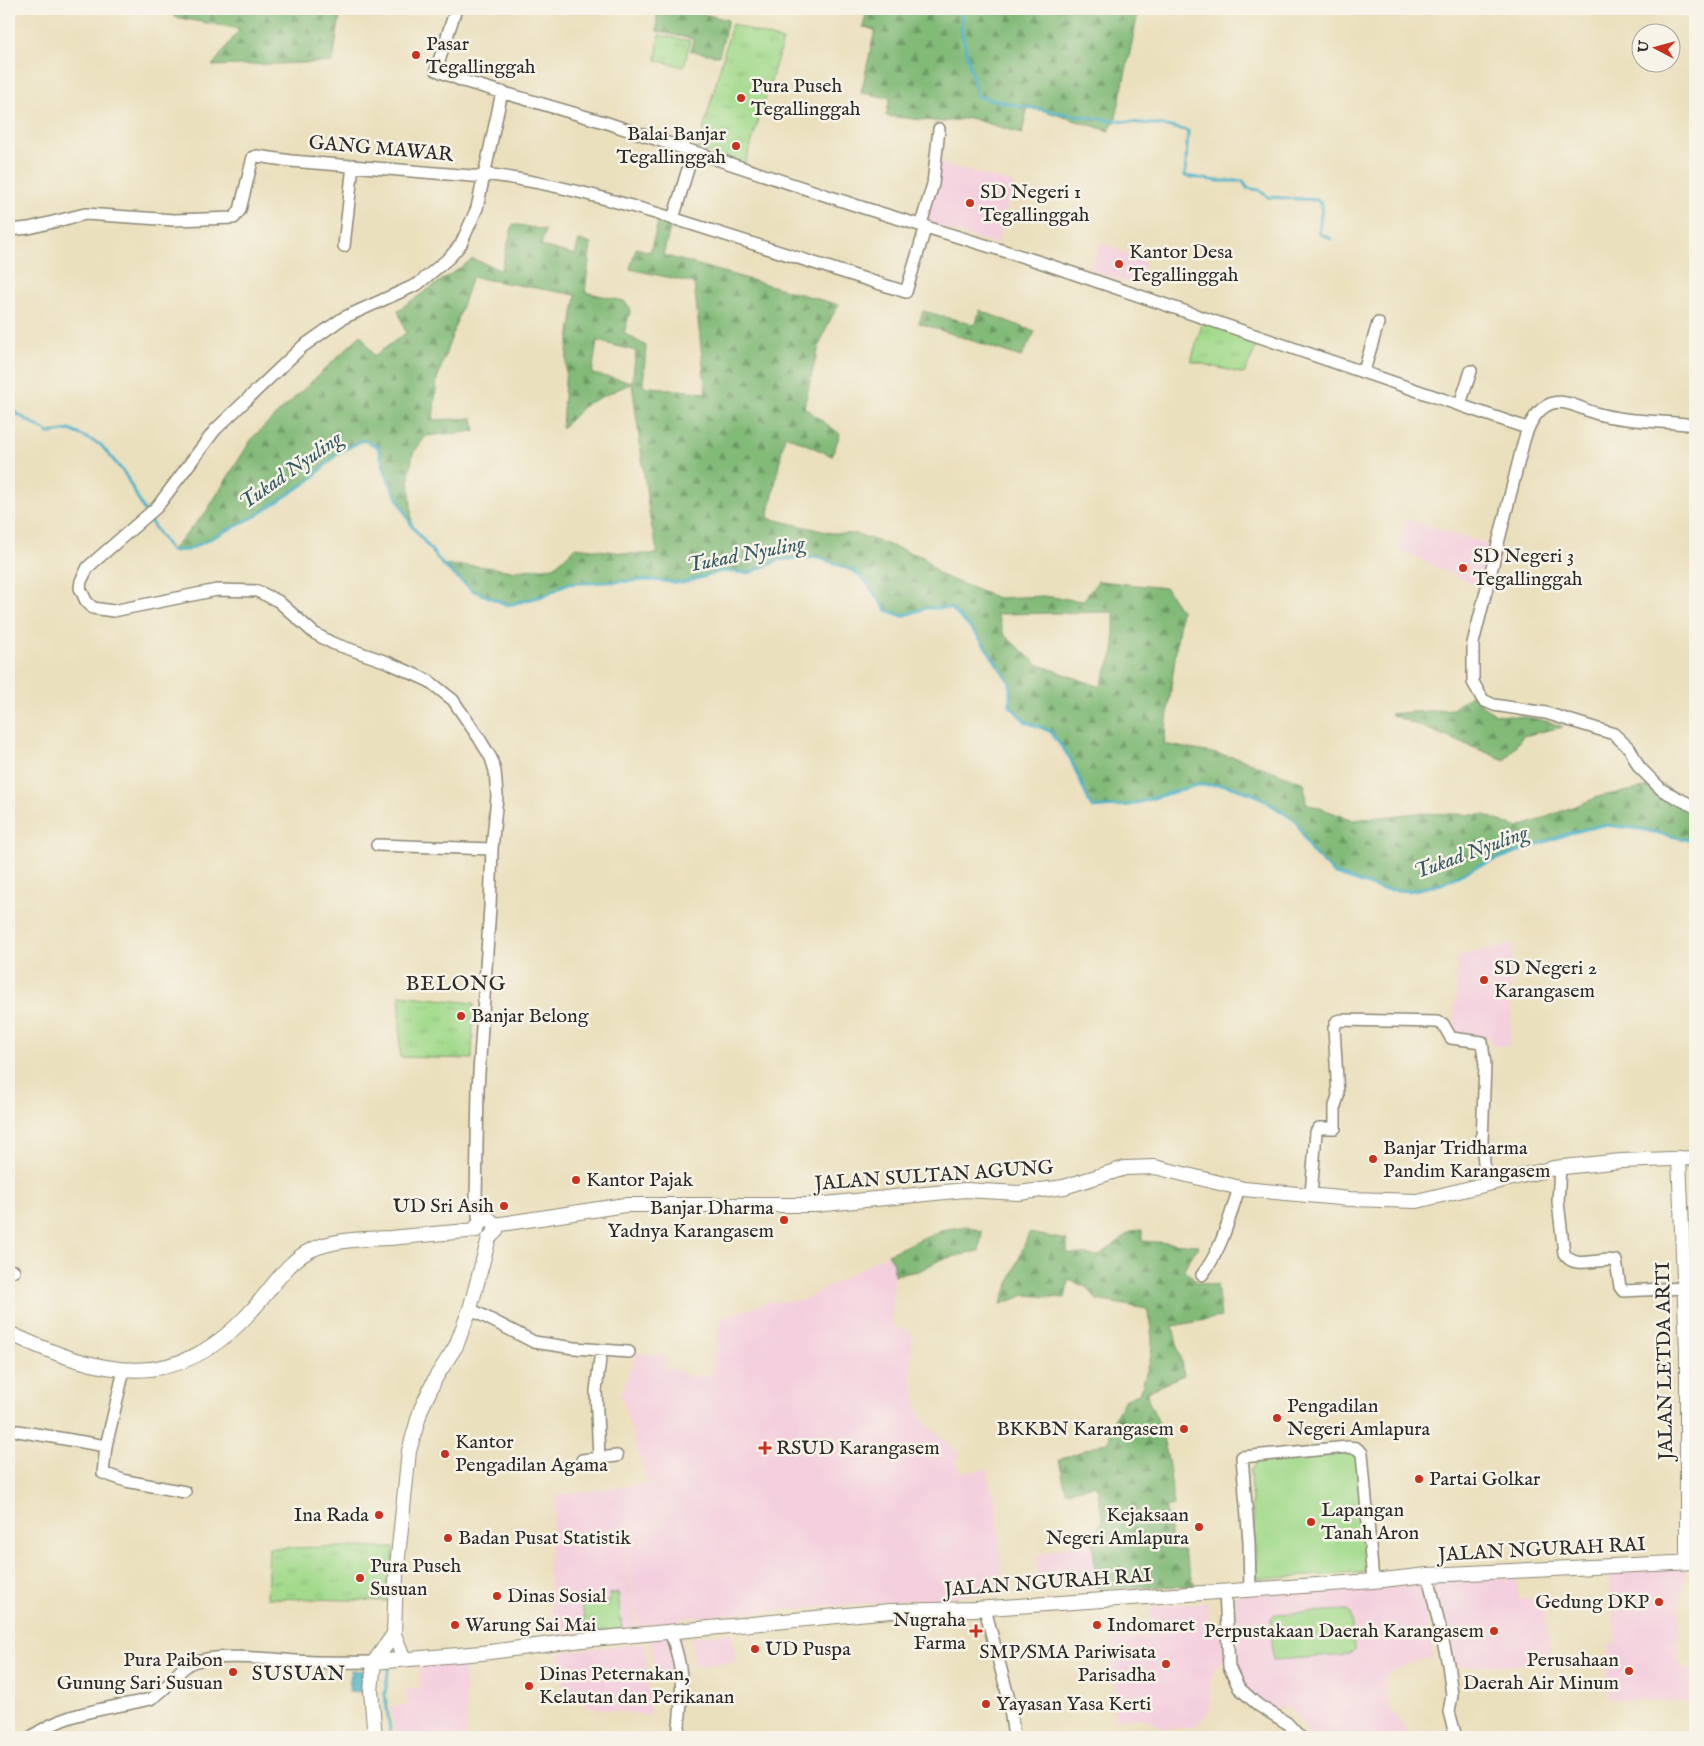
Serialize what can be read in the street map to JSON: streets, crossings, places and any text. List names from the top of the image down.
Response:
{
  "streets": {
    "street": [
      "GANG MAWAR",
      "JALAN SULTAN AGUNG",
      "JALAN LETDA ARTI",
      "JALAN NGURAH RAI"
    ]
  },
  "crossings": [
    ["JALAN SULTAN AGUNG", "JALAN LETDA ARTI"],
    ["JALAN LETDA ARTI", "JALAN NGURAH RAI"]
  ],
  "districts": ["BELONG", "SUSUAN"],
  "water": ["Tukad Nyuling"],
  "places": {
    "other": [
      "Pasar Tegallinggah",
      "Pura Puseh Tegallinggah",
      "Balai Banjar Tegallinggah",
      "SD Negeri 1 Tegallinggah",
      "Kantor Desa Tegallinggah",
      "SD Negeri 3 Tegallinggah",
      "SD Negeri 2 Karangasem",
      "Banjar Belong",
      "Banjar Tridharma Pandim Karangasem",
      "Kantor Pajak",
      "UD Sri Asih",
      "Banjar Dharma Yadnya Karangasem",
      "Pengadilan Negeri Amlapura",
      "BKKBN Karangasem",
      "Kantor Pengadilan Agama",
      "Partai Golkar",
      "Ina Rada",
      "Lapangan Tanah Aron",
      "Kejaksaan Negeri Amlapura",
      "Badan Pusat Statistik",
      "Pura Puseh Susuan",
      "Dinas Sosial",
      "Gedung DKP",
      "Warung Sai Mai",
      "Indomaret",
      "Perpustakaan Daerah Karangasem",
      "UD Puspa",
      "SMP/SMA Pariwisata Parisadha",
      "Perusahaan Daerah Air Minum",
      "Pura Paibon Gunung Sari Susuan",
      "Dinas Peternakan, Kelautan dan Perikanan",
      "Yayasan Yasa Kerti"
    ],
    "health": ["RSUD Karangasem", "Nugraha Farma"]
  },
  "north": "left"
}
